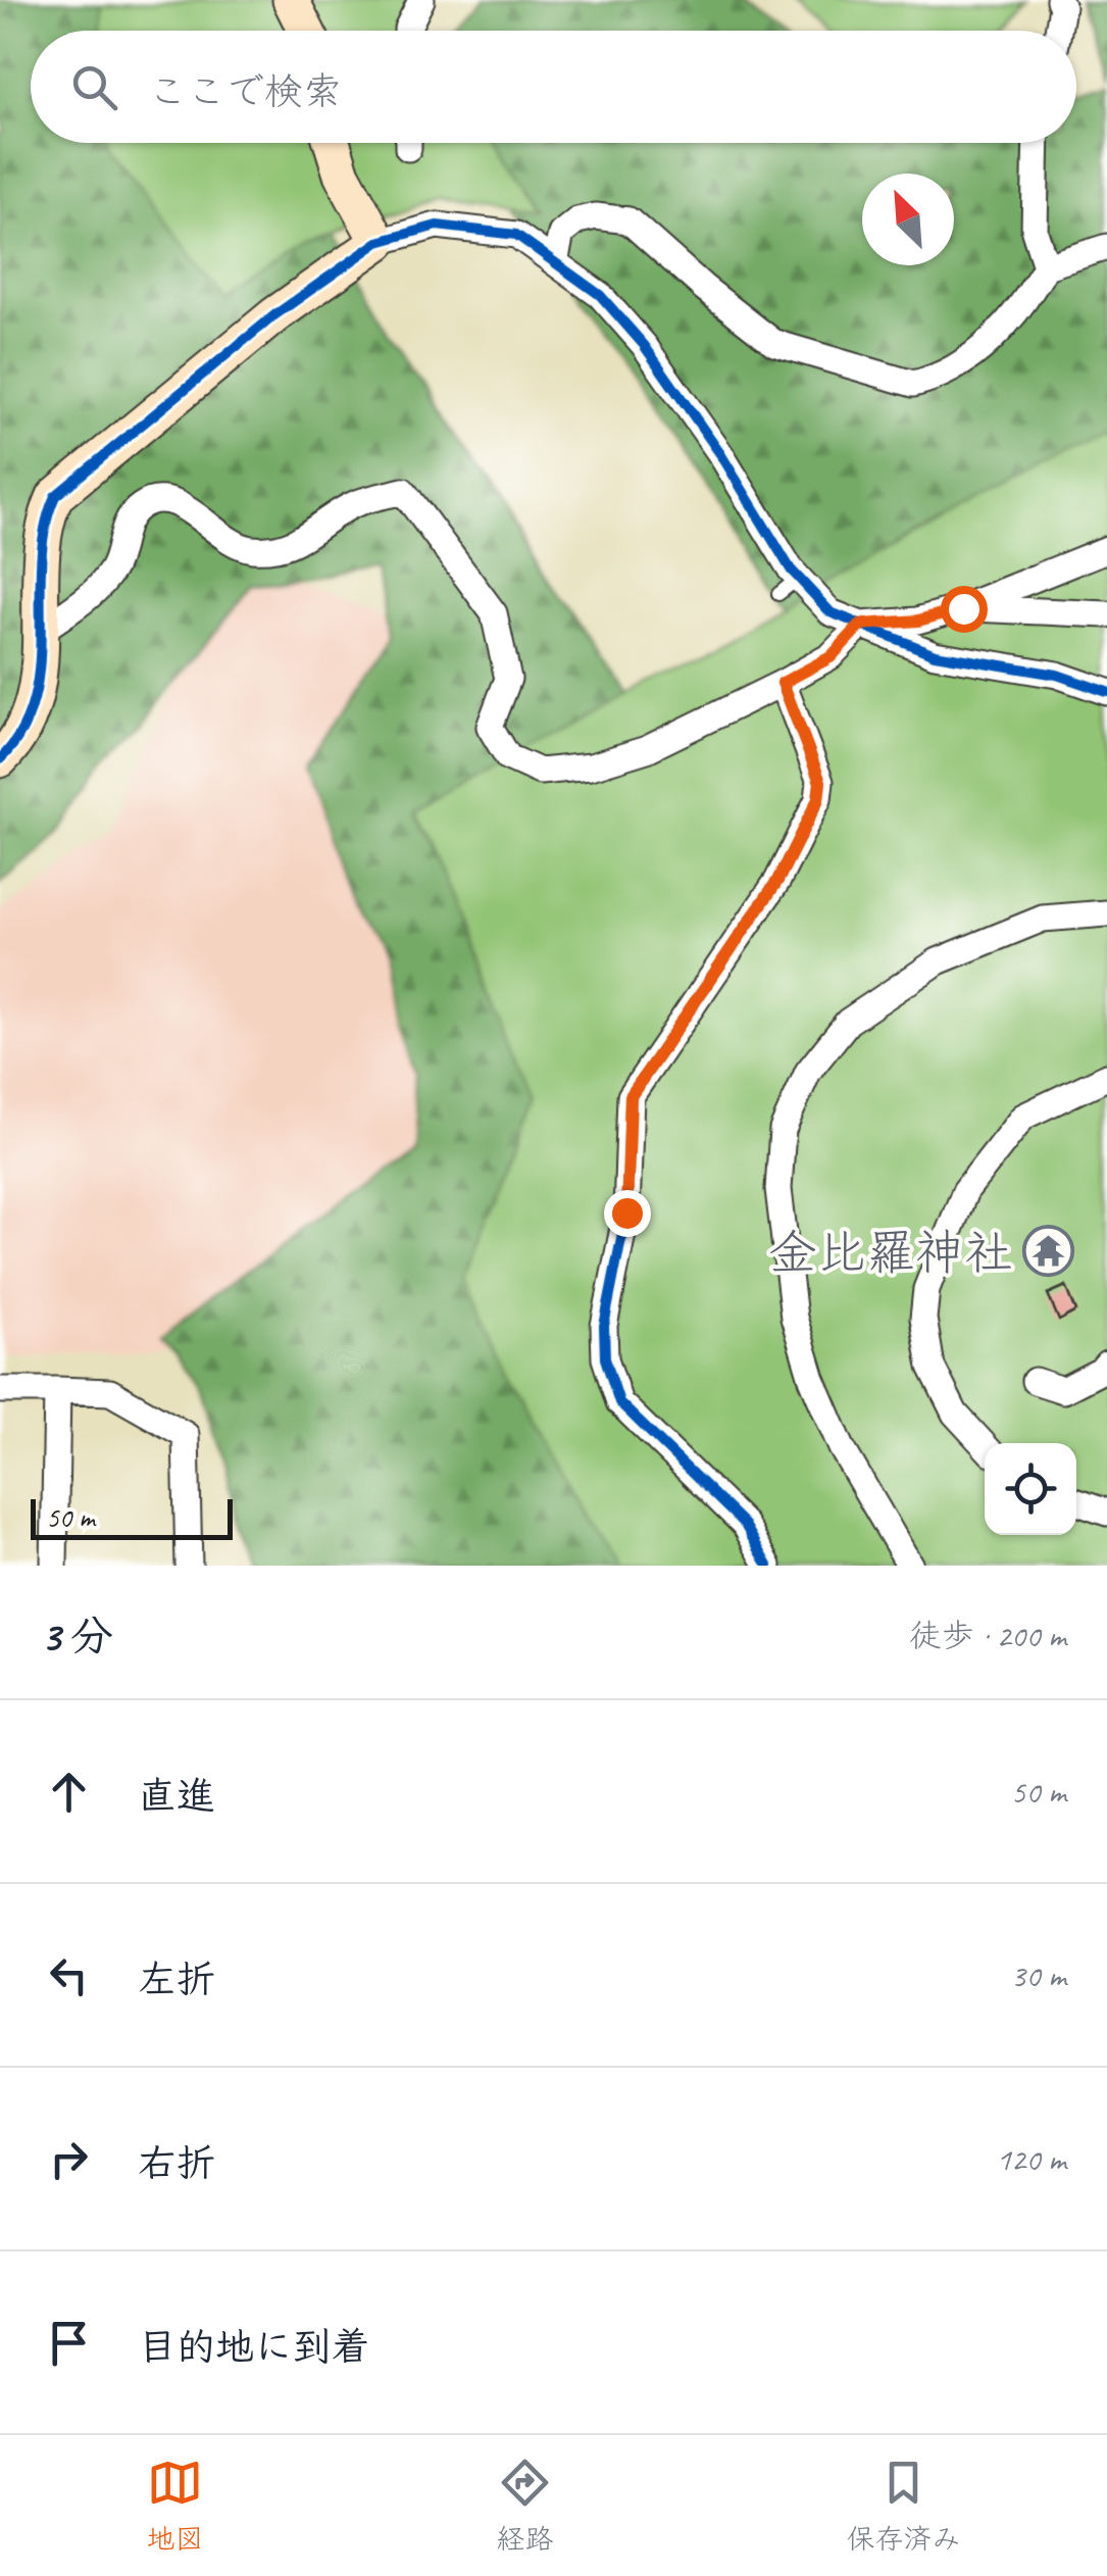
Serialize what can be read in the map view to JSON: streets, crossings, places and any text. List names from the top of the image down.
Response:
{
  "places": {
    "temple": ["金比羅神社"]
  },
  "scale_bar": "50 m",
  "north": "top left",
  "page": {
    "search": "ここで検索",
    "scale": "50 m",
    "heading": ["3 分", "徒歩 · 200 m"],
    "list": [
      ["直進", "50 m"],
      ["左折", "30 m"],
      ["右折", "120 m"],
      "目的地に到着"
    ],
    "nav": ["地図", "経路", "保存済み"]
  }
}
